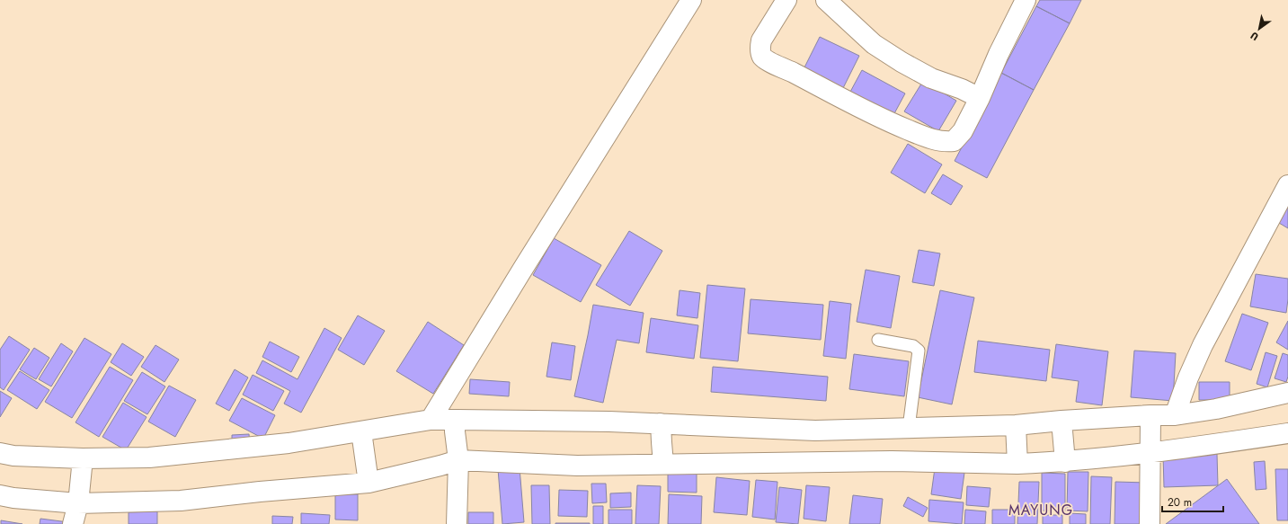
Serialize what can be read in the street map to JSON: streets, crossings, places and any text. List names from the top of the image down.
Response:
{
  "districts": ["MAYUNG"],
  "scale_bar": "20 m",
  "north": "bottom left"
}
